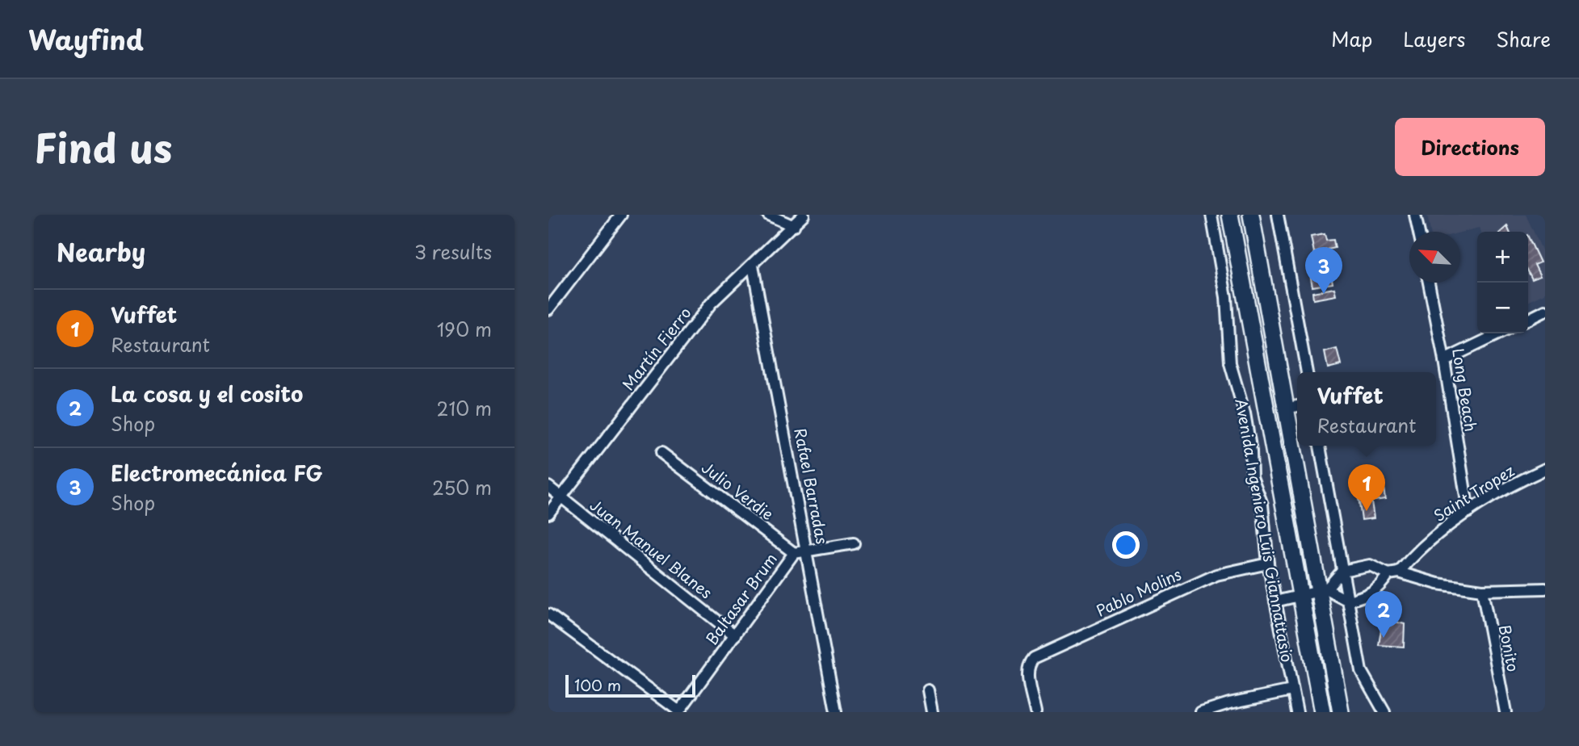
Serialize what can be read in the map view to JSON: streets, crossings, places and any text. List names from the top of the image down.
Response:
{
  "streets": {
    "main road": ["Avenida Ingeniero Luis Giannattasio"],
    "street": [
      "Martín Fierro",
      "Long Beach",
      "Rafael Barradas",
      "Julio Verdie",
      "Saint Tropez",
      "Juan Manuel Blanes",
      "Pablo Molins",
      "Baltasar Brum",
      "Bonito"
    ]
  },
  "crossings": [
    ["Martín Fierro", "Rafael Barradas"],
    ["Martín Fierro", "Juan Manuel Blanes"],
    ["Long Beach", "Saint Tropez"],
    ["Rafael Barradas", "Baltasar Brum"],
    ["Julio Verdie", "Baltasar Brum"],
    ["Avenida Ingeniero Luis Giannattasio", "Pablo Molins"],
    ["Juan Manuel Blanes", "Baltasar Brum"]
  ],
  "scale_bar": "100 m",
  "north": "top left",
  "page": {
    "header": "Wayfind",
    "nav": ["Map", "Layers", "Share"],
    "title": "Find us",
    "buttons": "Directions",
    "heading": ["Nearby", "3 results"],
    "map_buttons": ["+", "−"],
    "pins": ["3", "1", "2"],
    "list": [
      {
        "mark": "1",
        "name": "Vuffet",
        "note": "Restaurant",
        "value": "190 m"
      },
      {
        "mark": "2",
        "name": "La cosa y el cosito",
        "note": "Shop",
        "value": "210 m"
      },
      {
        "mark": "3",
        "name": "Electromecánica FG",
        "note": "Shop",
        "value": "250 m"
      }
    ],
    "popup": ["Vuffet", "Restaurant"],
    "scale": "100 m"
  }
}
